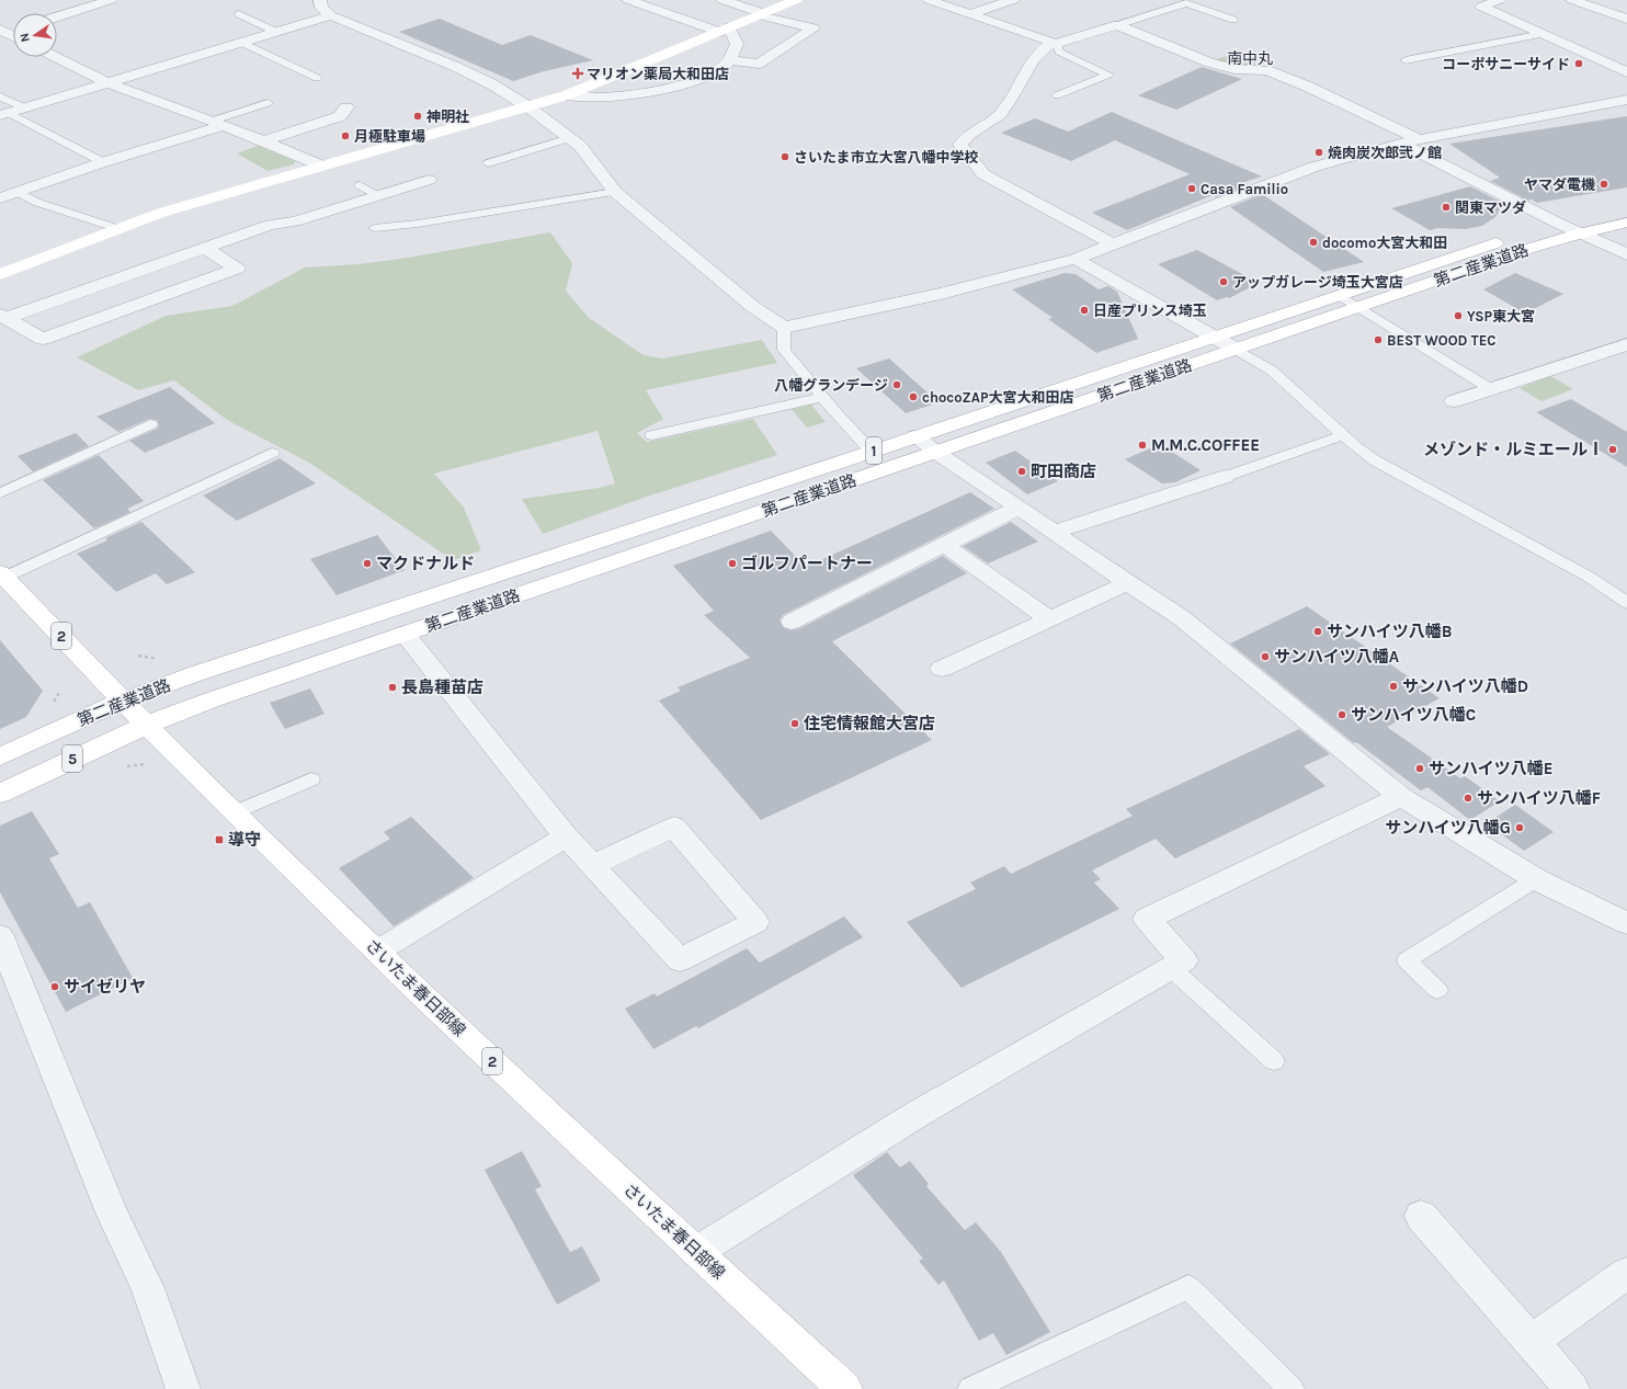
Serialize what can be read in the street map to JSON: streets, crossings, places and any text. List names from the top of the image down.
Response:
{
  "streets": {
    "main road": [
      "第二産業道路",
      "1",
      "2",
      "5",
      "さいたま春日部線"
    ]
  },
  "crossings": [
    ["第二産業道路", "さいたま春日部線"]
  ],
  "districts": ["南中丸"],
  "places": {
    "other": [
      "コーポサニーサイド",
      "神明社",
      "月極駐車場",
      "焼肉炭次郎弐ノ館",
      "さいたま市立大宮八幡中学校",
      "ヤマダ電機",
      "Casa Familio",
      "関東マツダ",
      "docomo大宮大和田",
      "アップガレージ埼玉大宮店",
      "日産プリンス埼玉",
      "YSP東大宮",
      "BEST WOOD TEC",
      "八幡グランデージ",
      "chocoZAP大宮大和田店",
      "M.M.C.COFFEE",
      "メゾンド・ルミエールⅠ",
      "町田商店",
      "マクドナルド",
      "ゴルフパートナー",
      "サンハイツ八幡B",
      "サンハイツ八幡A",
      "サンハイツ八幡D",
      "長島種苗店",
      "サンハイツ八幡C",
      "住宅情報館大宮店",
      "サンハイツ八幡E",
      "サンハイツ八幡F",
      "サンハイツ八幡G",
      "サイゼリヤ"
    ],
    "health": ["マリオン薬局大和田店"],
    "transit": ["導守"]
  },
  "north": "left"
}
